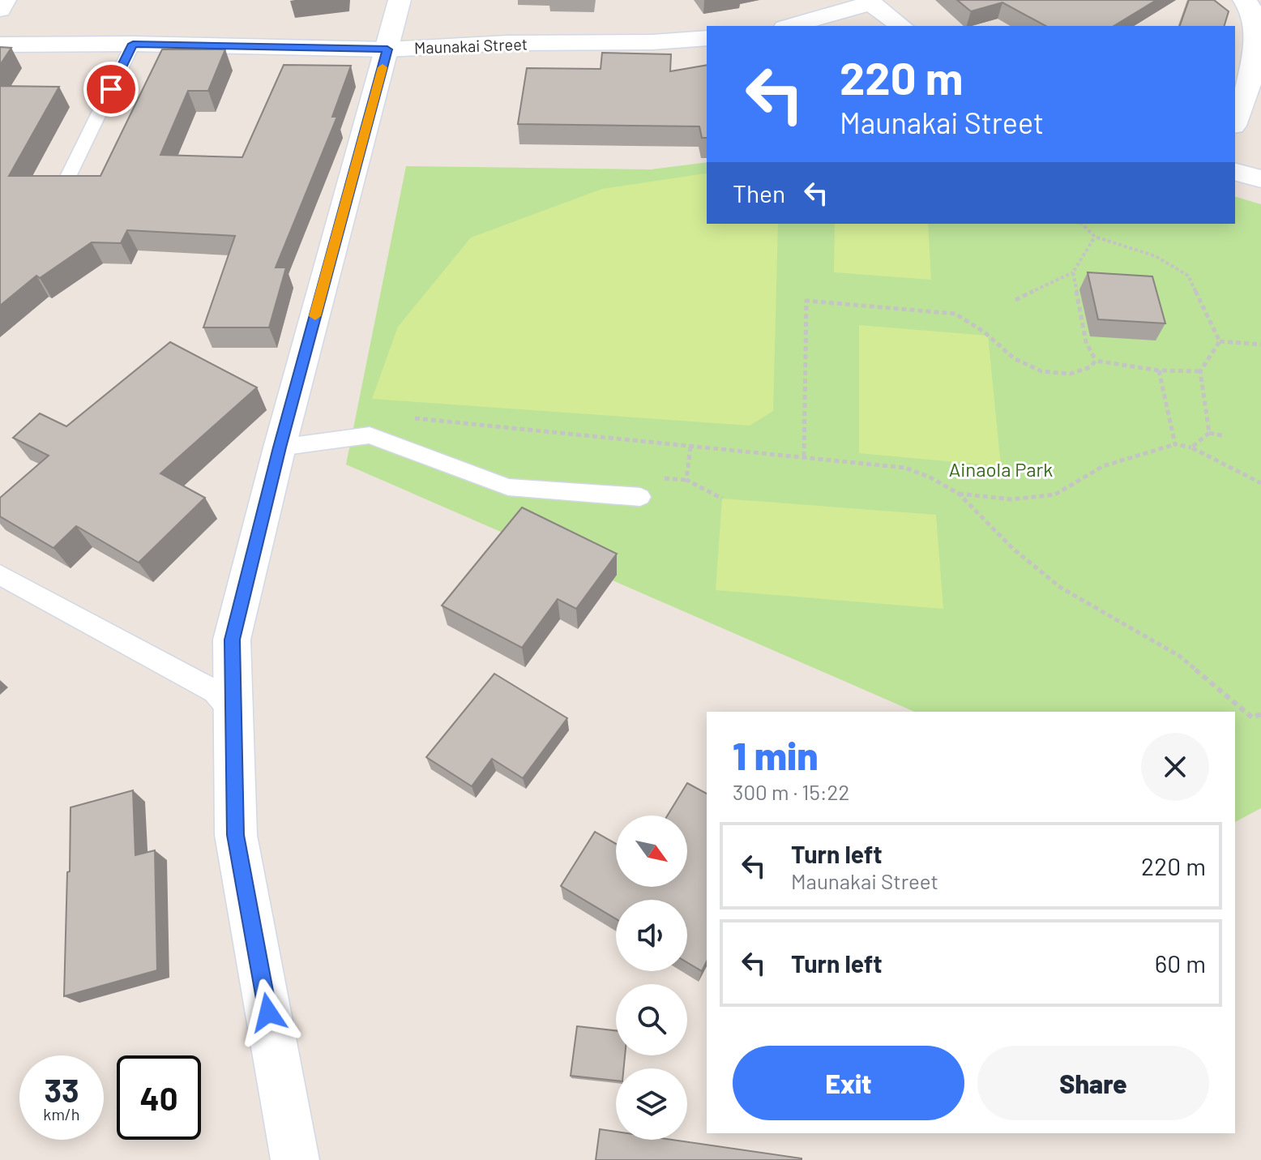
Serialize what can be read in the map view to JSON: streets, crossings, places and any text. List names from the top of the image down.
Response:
{
  "streets": {
    "street": ["Maunakai Street"]
  },
  "parks": ["Ainaola Park"],
  "north": "bottom right",
  "page": {
    "turn": ["220 m", "Maunakai Street"],
    "then": "Then",
    "heading": ["1 min", "300 m · 15:22"],
    "list": [
      {
        "name": "Turn left",
        "note": "Maunakai Street",
        "value": "220 m"
      },
      {
        "name": "Turn left",
        "value": "60 m"
      }
    ],
    "buttons": ["Exit", "Share"],
    "speed": "33 km/h",
    "limit": "40"
  }
}
